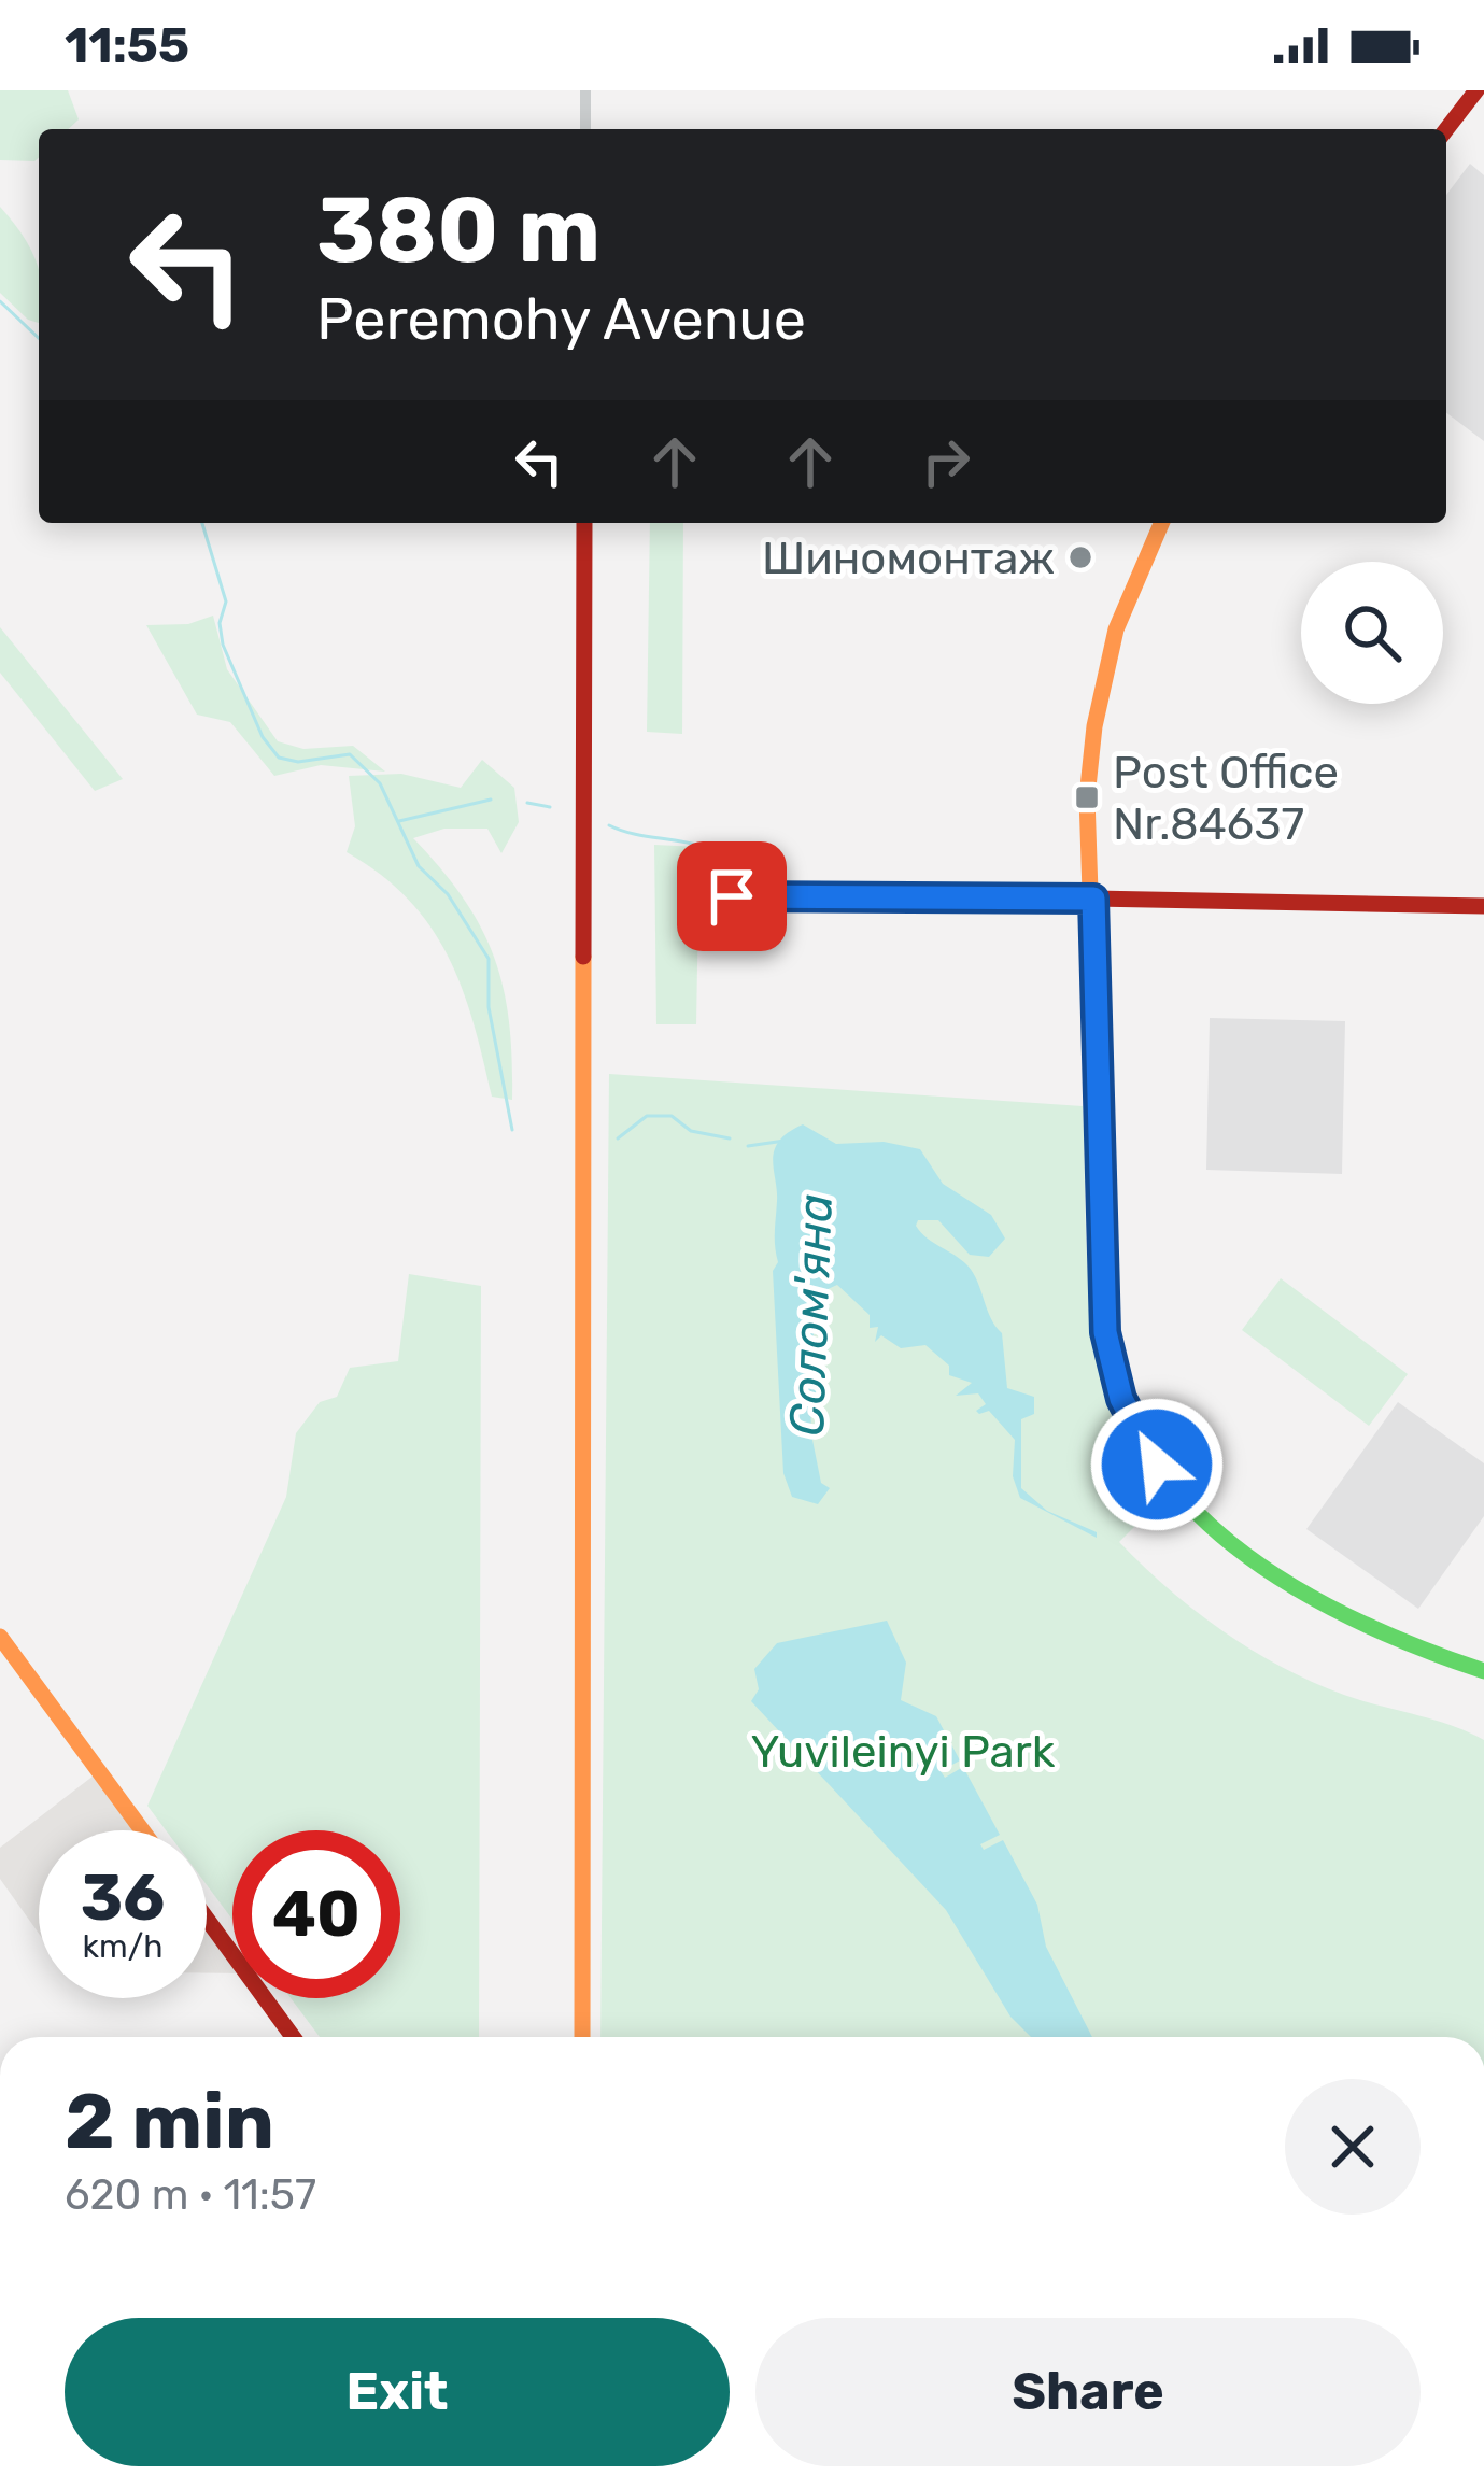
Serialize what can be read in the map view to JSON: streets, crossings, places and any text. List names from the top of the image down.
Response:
{
  "water": ["Солом'яна"],
  "parks": ["Yuvileinyi Park"],
  "places": {
    "other": ["Шиномонтаж"],
    "transit": ["Post Office Nr.84637"]
  },
  "page": {
    "status": "11:55",
    "turn": ["380 m", "Peremohy Avenue"],
    "speed": "36 km/h",
    "limit": "40",
    "heading": ["2 min", "620 m · 11:57"],
    "buttons": ["Exit", "Share"]
  }
}
